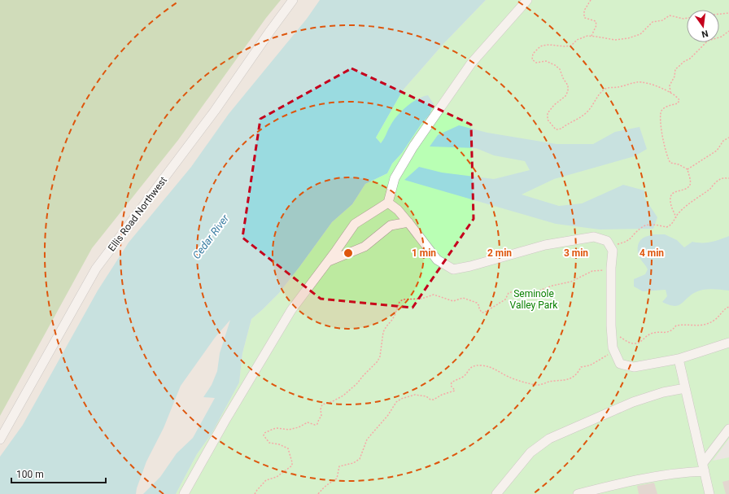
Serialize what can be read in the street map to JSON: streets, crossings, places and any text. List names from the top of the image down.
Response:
{
  "streets": {
    "street": ["Ellis Road Northwest"]
  },
  "water": ["Cedar River"],
  "parks": ["Seminole Valley Park"],
  "scale_bar": "100 m",
  "north": "bottom",
  "rings": [
    "1 min",
    "2 min",
    "3 min",
    "4 min"
  ]
}
